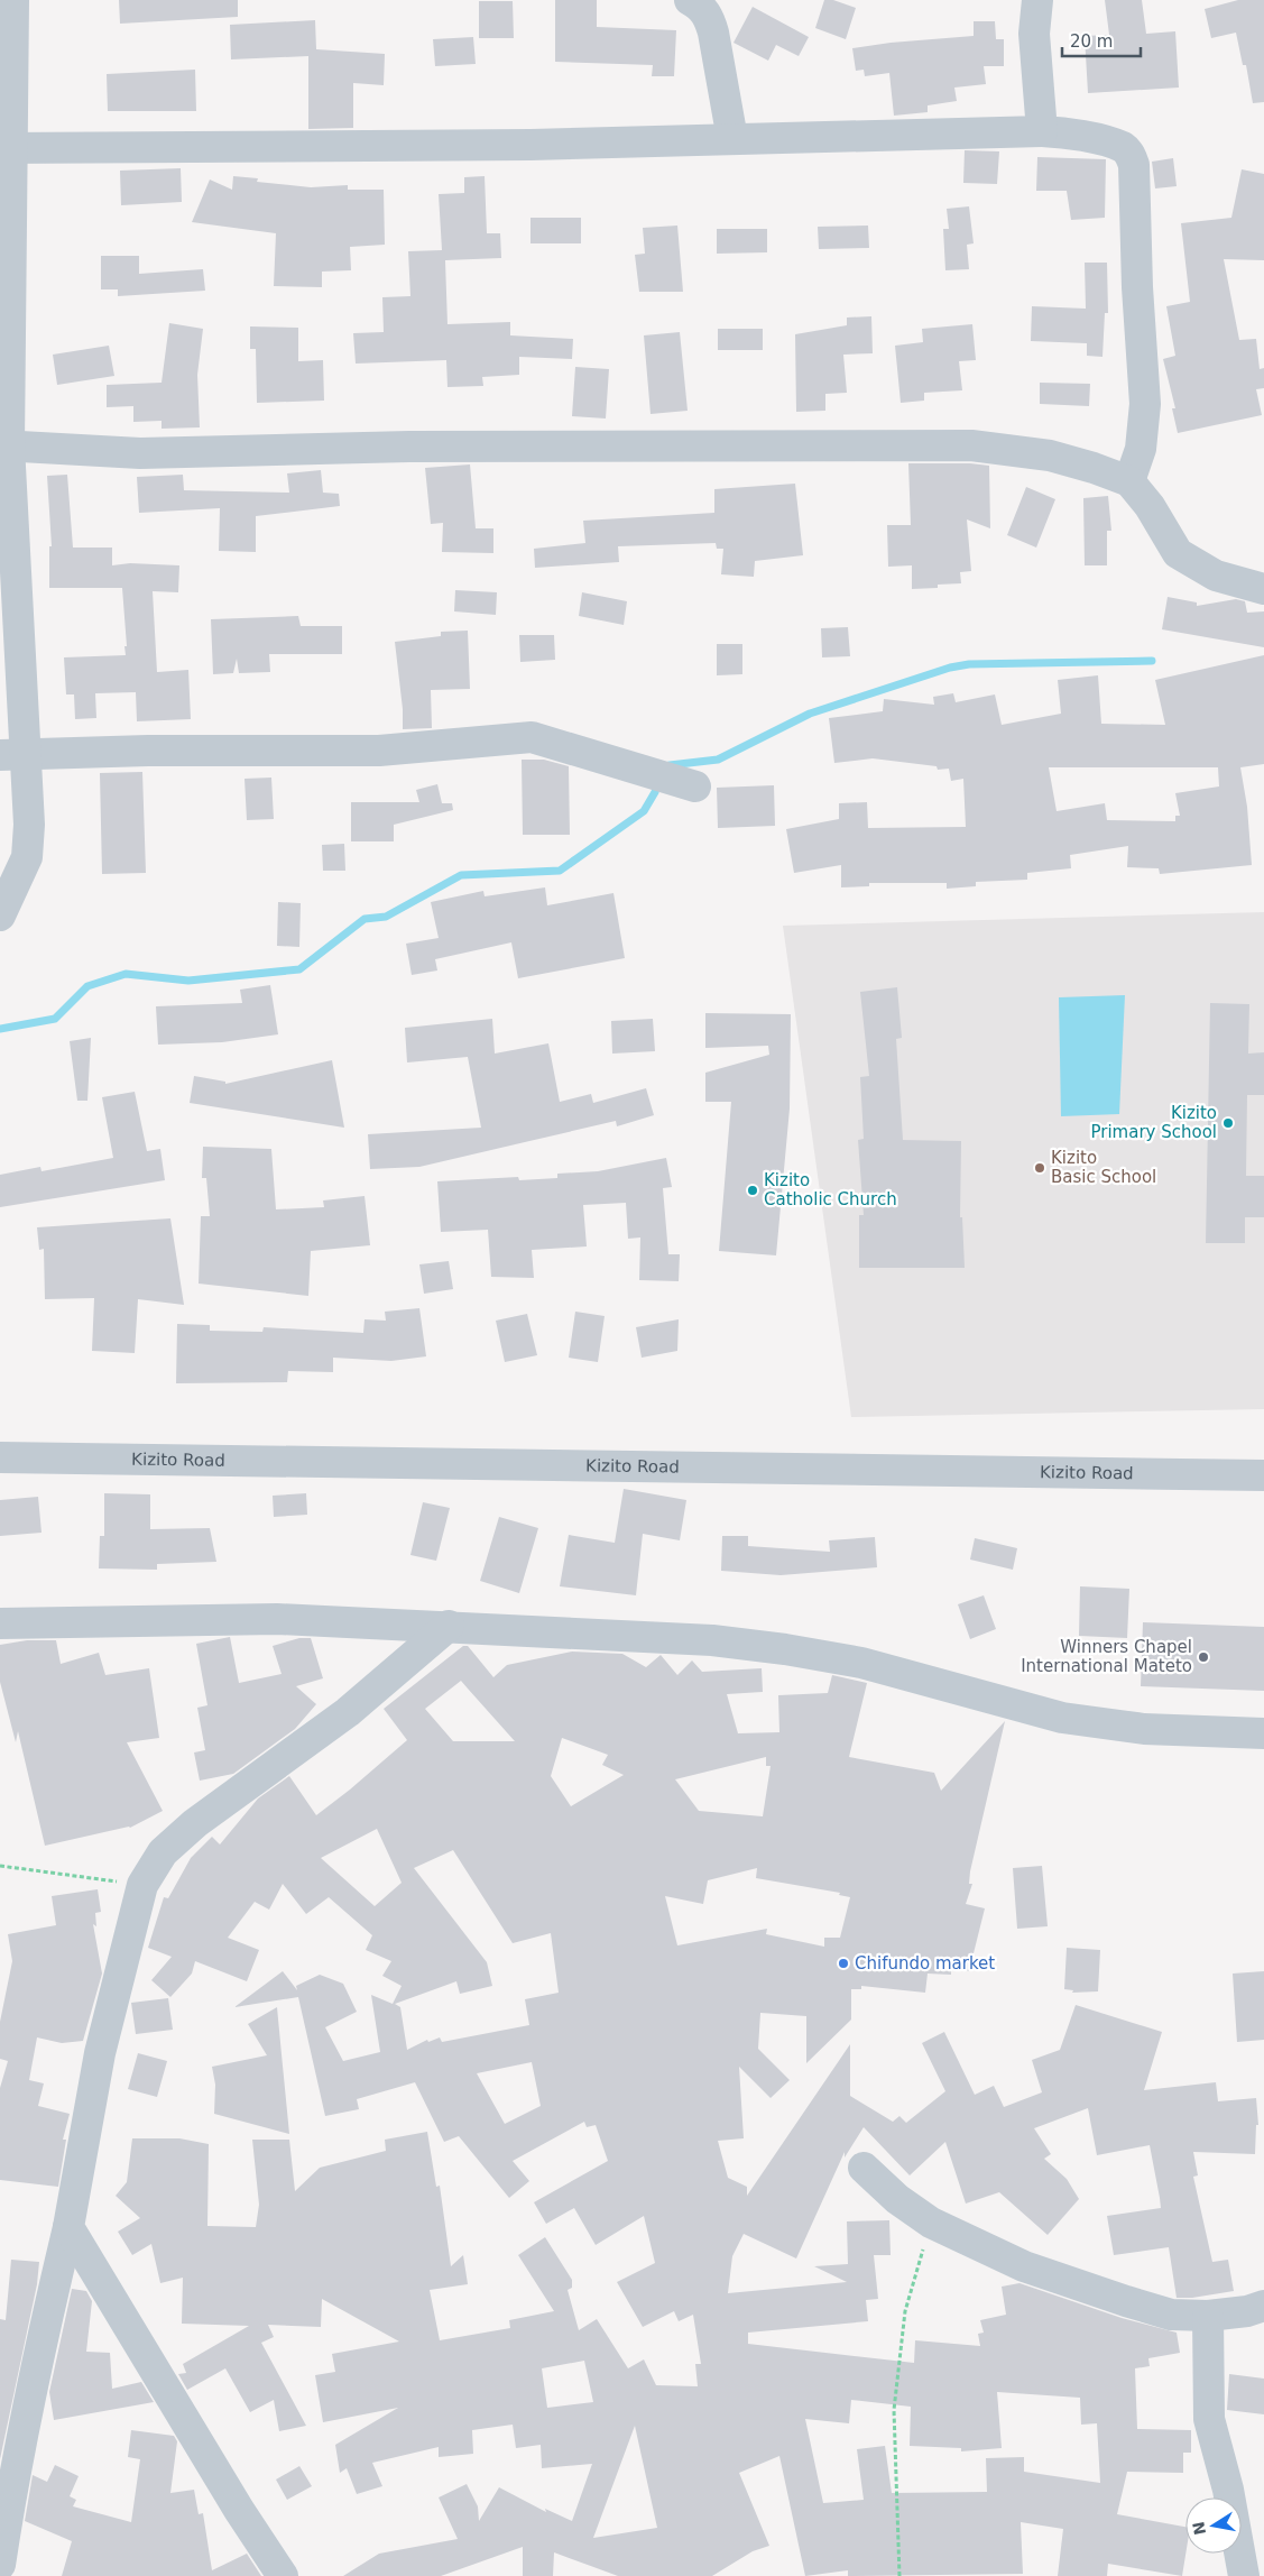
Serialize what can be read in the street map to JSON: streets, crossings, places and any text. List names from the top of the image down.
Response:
{
  "streets": {
    "street": ["Kizito Road"]
  },
  "places": [
    "Kizito Primary School",
    "Kizito Basic School",
    "Kizito Catholic Church",
    "Winners Chapel International Mateto",
    "Chifundo market"
  ],
  "scale_bar": "20 m",
  "north": "left"
}
